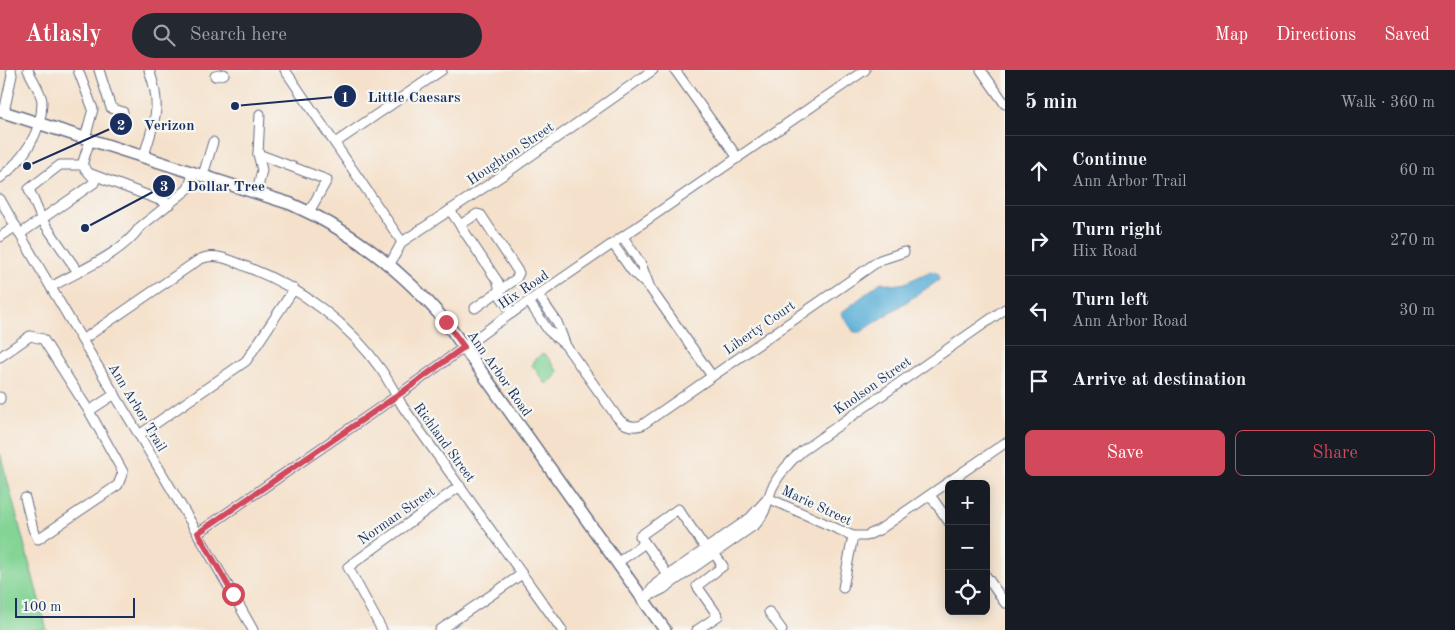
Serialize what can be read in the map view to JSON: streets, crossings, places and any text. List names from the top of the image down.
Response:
{
  "streets": {
    "main road": ["Ann Arbor Road"],
    "street": [
      "Houghton Street",
      "Hix Road",
      "Liberty Court",
      "Knolson Street",
      "Ann Arbor Trail",
      "Richland Street",
      "Marie Street",
      "Norman Street"
    ]
  },
  "crossings": [
    ["Houghton Street", "Ann Arbor Road"],
    ["Hix Road", "Ann Arbor Road"],
    ["Hix Road", "Ann Arbor Trail"],
    ["Hix Road", "Richland Street"],
    ["Ann Arbor Road", "Knolson Street"],
    ["Knolson Street", "Marie Street"],
    ["Ann Arbor Trail", "Richland Street"],
    ["Richland Street", "Norman Street"]
  ],
  "places": ["Little Caesars", "Verizon", "Dollar Tree"],
  "scale_bar": "100 m",
  "page": {
    "header": "Atlasly",
    "search": "Search here",
    "nav": ["Map", "Directions", "Saved"],
    "heading": ["5 min", "Walk · 360 m"],
    "list": [
      ["Continue", "Ann Arbor Trail", "60 m"],
      ["Turn right", "Hix Road", "270 m"],
      ["Turn left", "Ann Arbor Road", "30 m"],
      "Arrive at destination"
    ],
    "buttons": ["Save", "Share"],
    "map_buttons": ["+", "−"],
    "scale": "100 m"
  }
}
